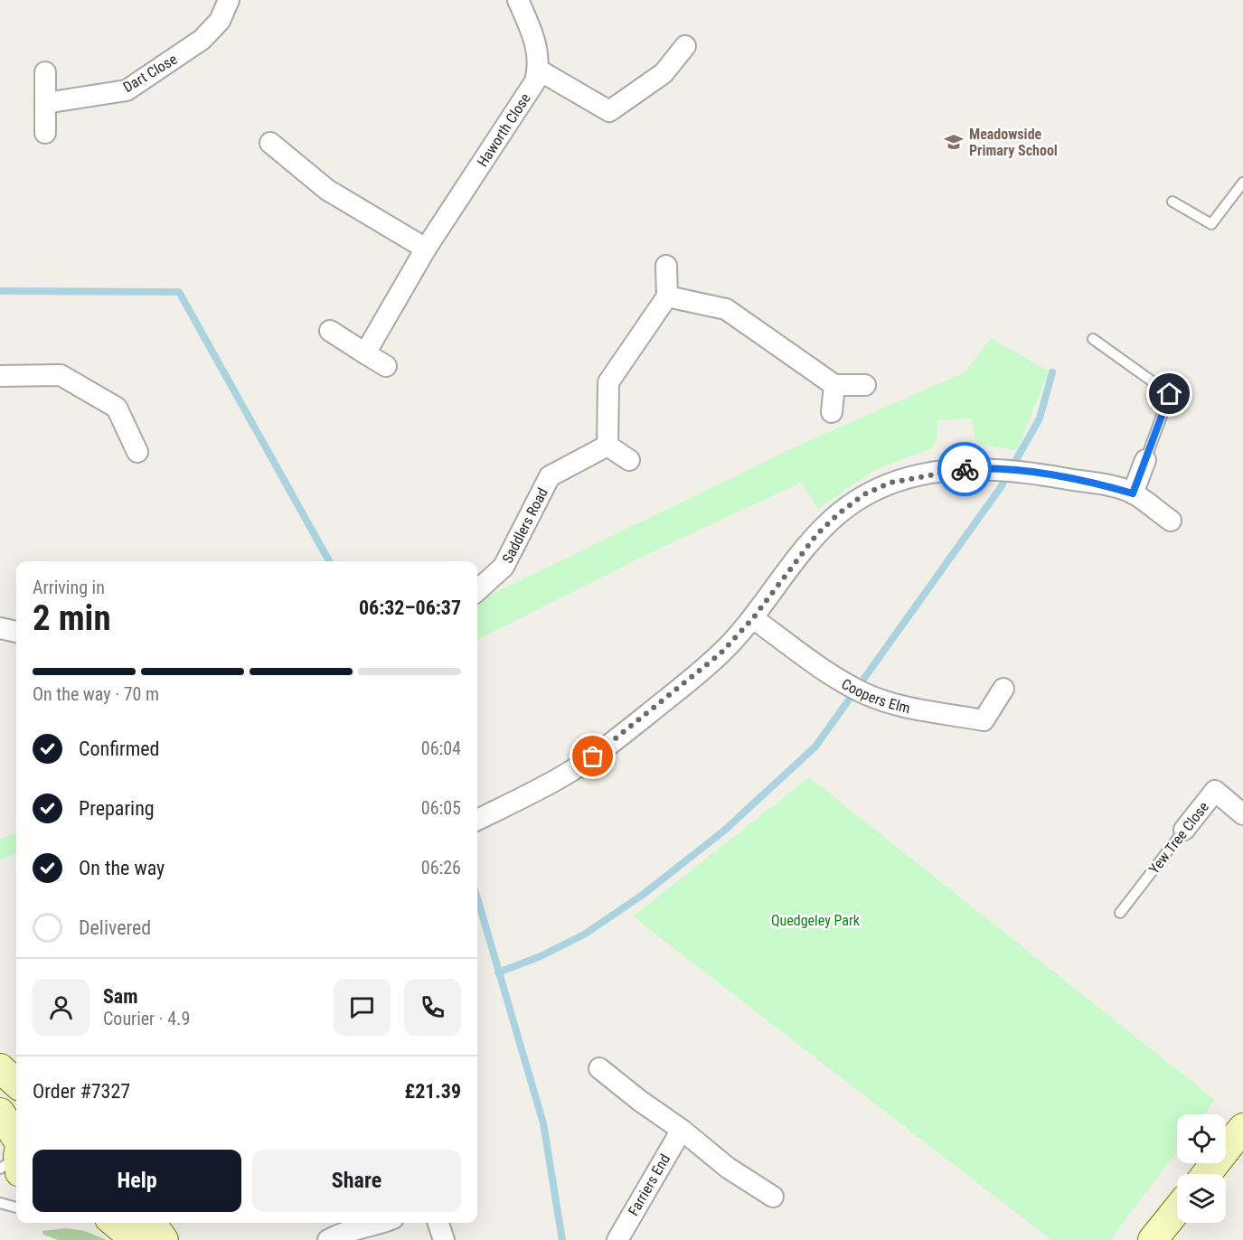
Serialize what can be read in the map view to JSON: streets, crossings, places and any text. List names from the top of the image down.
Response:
{
  "streets": {
    "street": [
      "Dart Close",
      "Haworth Close",
      "Saddlers Road",
      "Coopers Elm",
      "Yew Tree Close",
      "Farriers End"
    ]
  },
  "parks": ["Quedgeley Park"],
  "places": {
    "school or university": ["Meadowside Primary School"]
  },
  "page": {
    "heading": ["2 min", "Arriving in", "06:32–06:37"],
    "panel": [
      "Sam",
      "Courier · 4.9",
      "Order #7327",
      "£21.39"
    ],
    "bar": "On the way · 70 m",
    "list": [
      ["Confirmed", "06:04"],
      ["Preparing", "06:05"],
      ["On the way", "06:26"],
      "Delivered"
    ],
    "buttons": ["Help", "Share"]
  }
}
